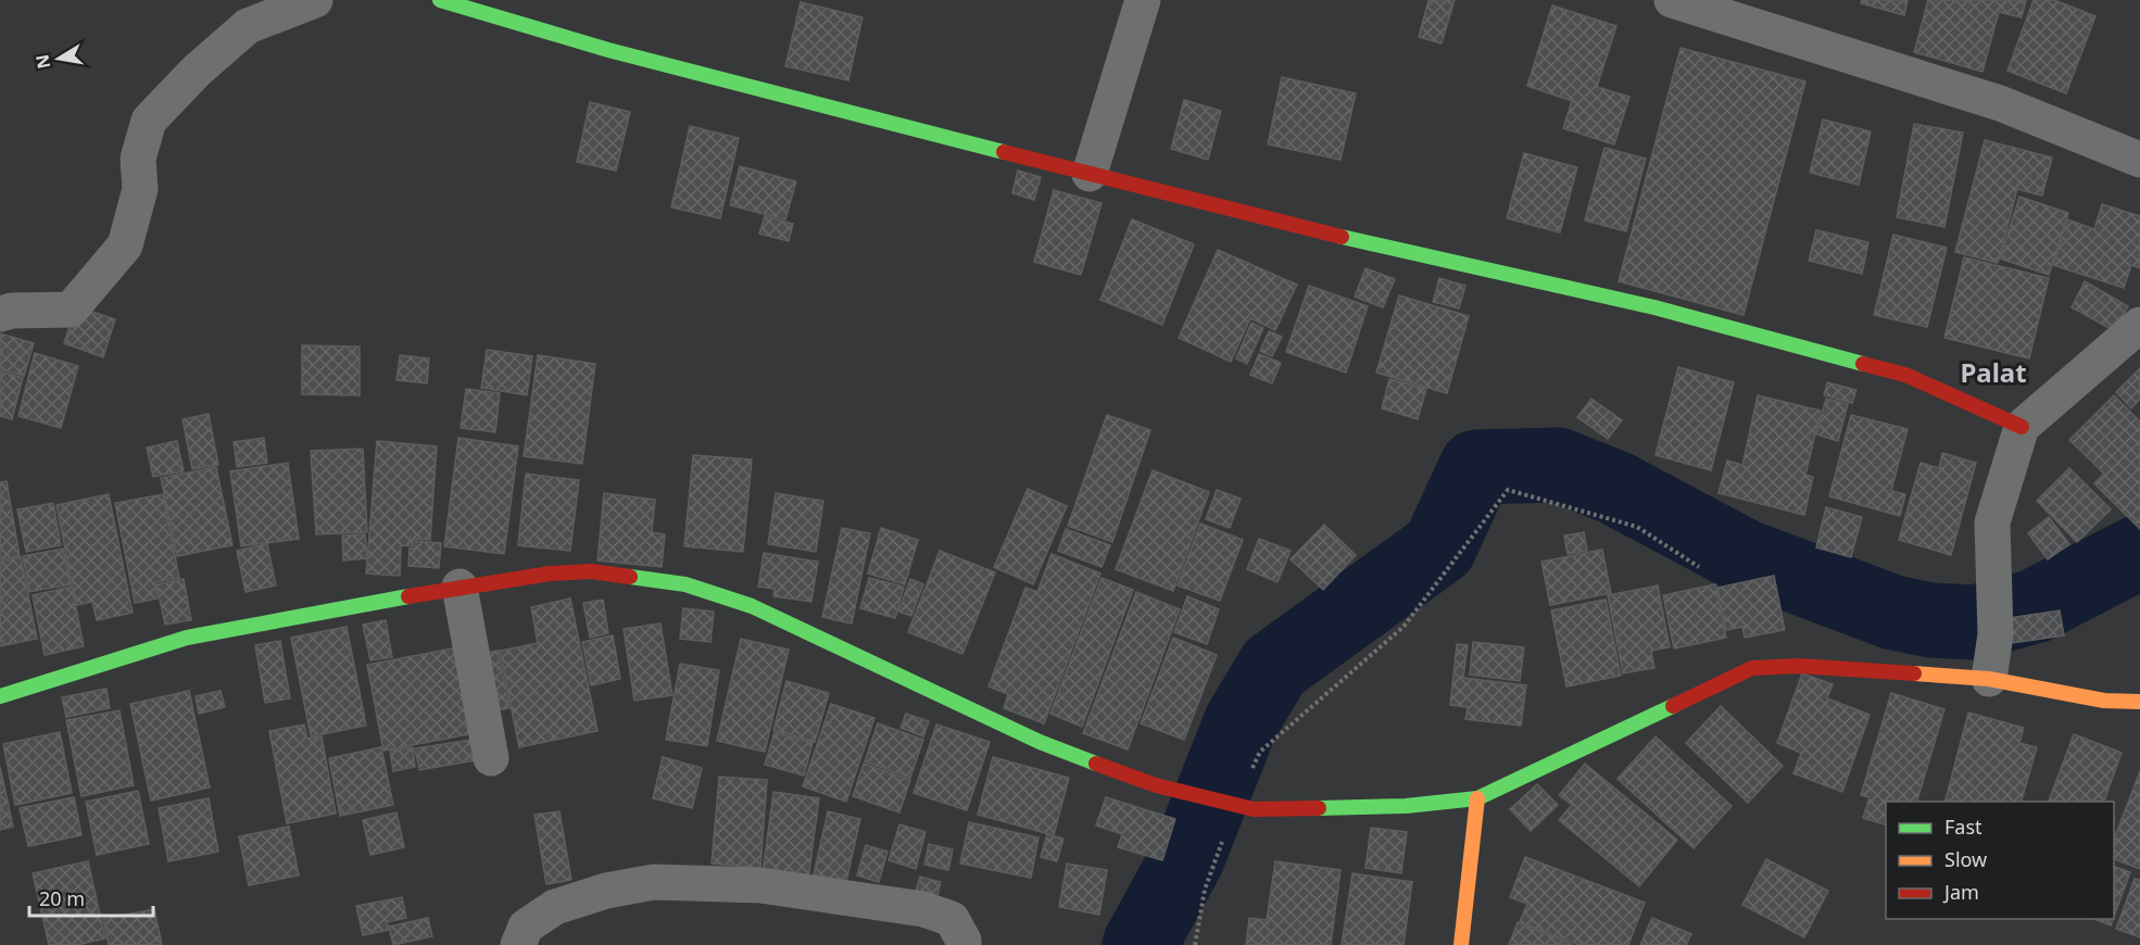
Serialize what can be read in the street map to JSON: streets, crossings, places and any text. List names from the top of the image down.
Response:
{
  "districts": ["Palat"],
  "legend": ["Fast", "Slow", "Jam"],
  "scale_bar": "20 m",
  "north": "left"
}
